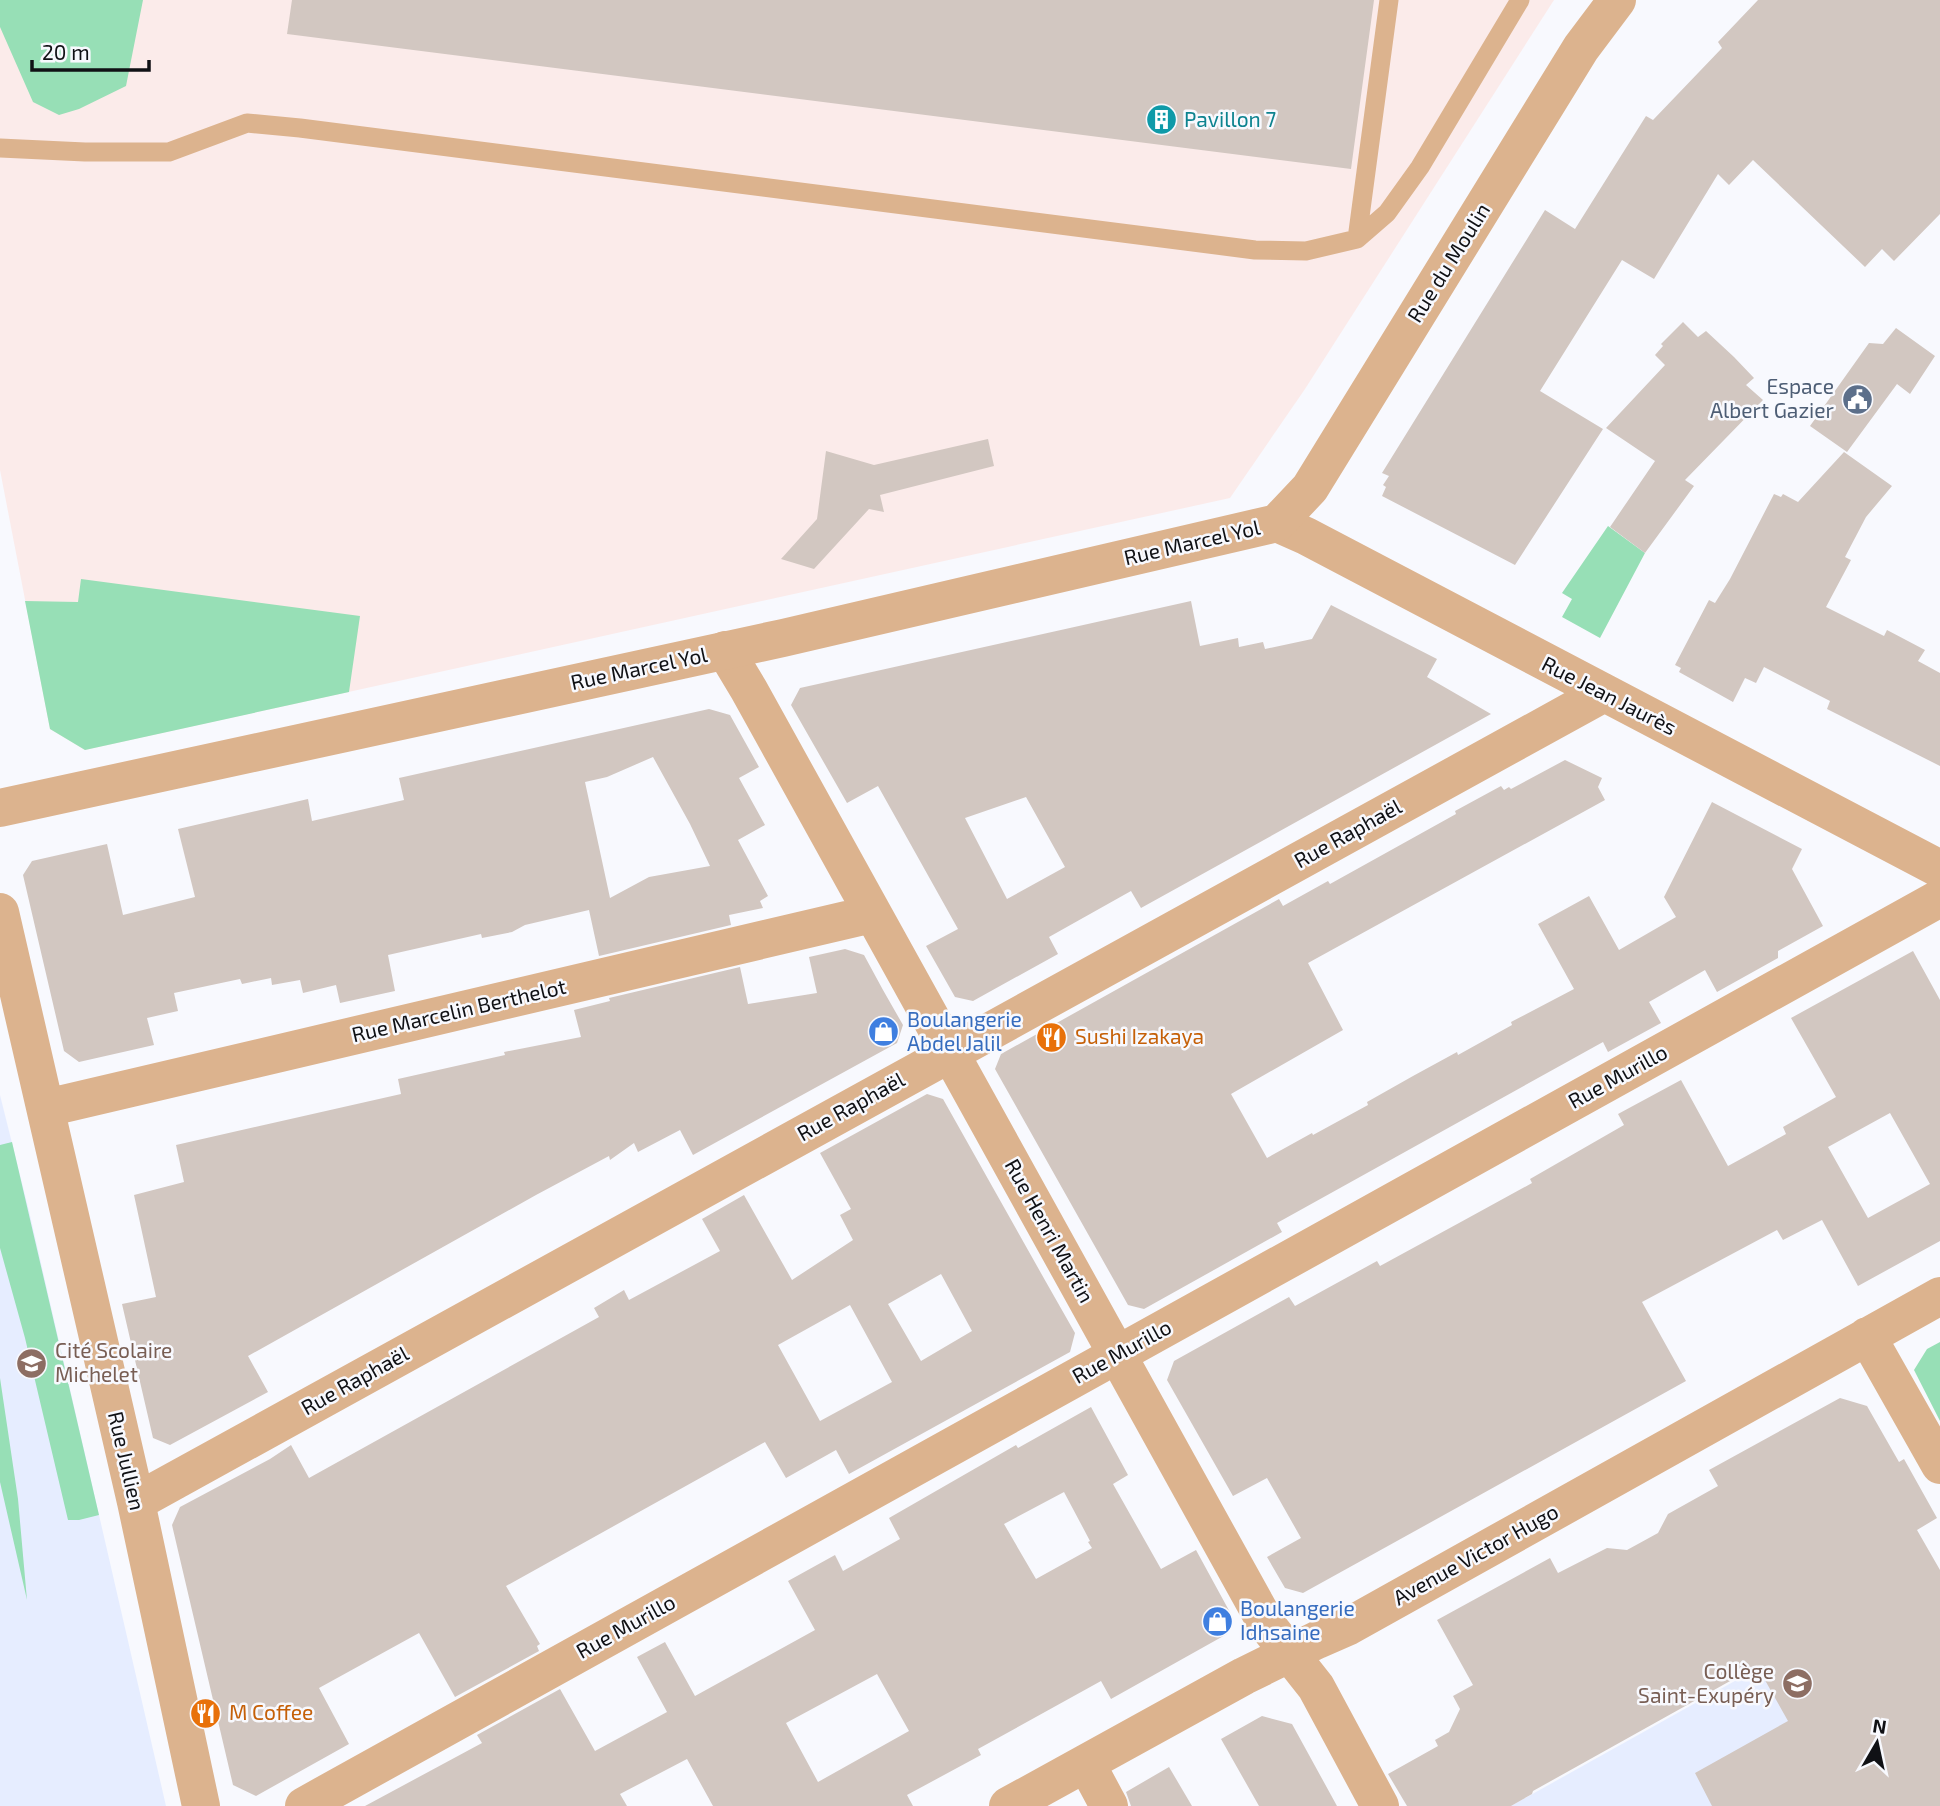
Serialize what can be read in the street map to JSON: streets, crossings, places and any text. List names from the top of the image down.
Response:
{
  "streets": {
    "street": [
      "Rue du Moulin",
      "Rue Marcel Yol",
      "Rue Jean Jaurès",
      "Rue Raphaël",
      "Rue Marcelin Berthelot",
      "Rue Murillo",
      "Rue Henri Martin",
      "Rue Jullien",
      "Avenue Victor Hugo"
    ]
  },
  "crossings": [
    ["Rue du Moulin", "Rue Marcel Yol"],
    ["Rue du Moulin", "Rue Jean Jaurès"],
    ["Rue Marcel Yol", "Rue Jean Jaurès"],
    ["Rue Marcel Yol", "Rue Henri Martin"],
    ["Rue Jean Jaurès", "Rue Raphaël"],
    ["Rue Raphaël", "Rue Henri Martin"],
    ["Rue Raphaël", "Rue Jullien"],
    ["Rue Marcelin Berthelot", "Rue Henri Martin"],
    ["Rue Marcelin Berthelot", "Rue Jullien"],
    ["Rue Murillo", "Rue Henri Martin"],
    ["Rue Henri Martin", "Avenue Victor Hugo"]
  ],
  "places": {
    "building": ["Pavillon 7"],
    "public building": ["Espace Albert Gazier"],
    "shop": ["Boulangerie Abdel Jalil", "Boulangerie Idhsaine"],
    "restaurant": ["Sushi Izakaya", "M Coffee"],
    "school or university": ["Cité Scolaire Michelet", "Collège Saint-Exupéry"]
  },
  "scale_bar": "20 m",
  "north": "top"
}
